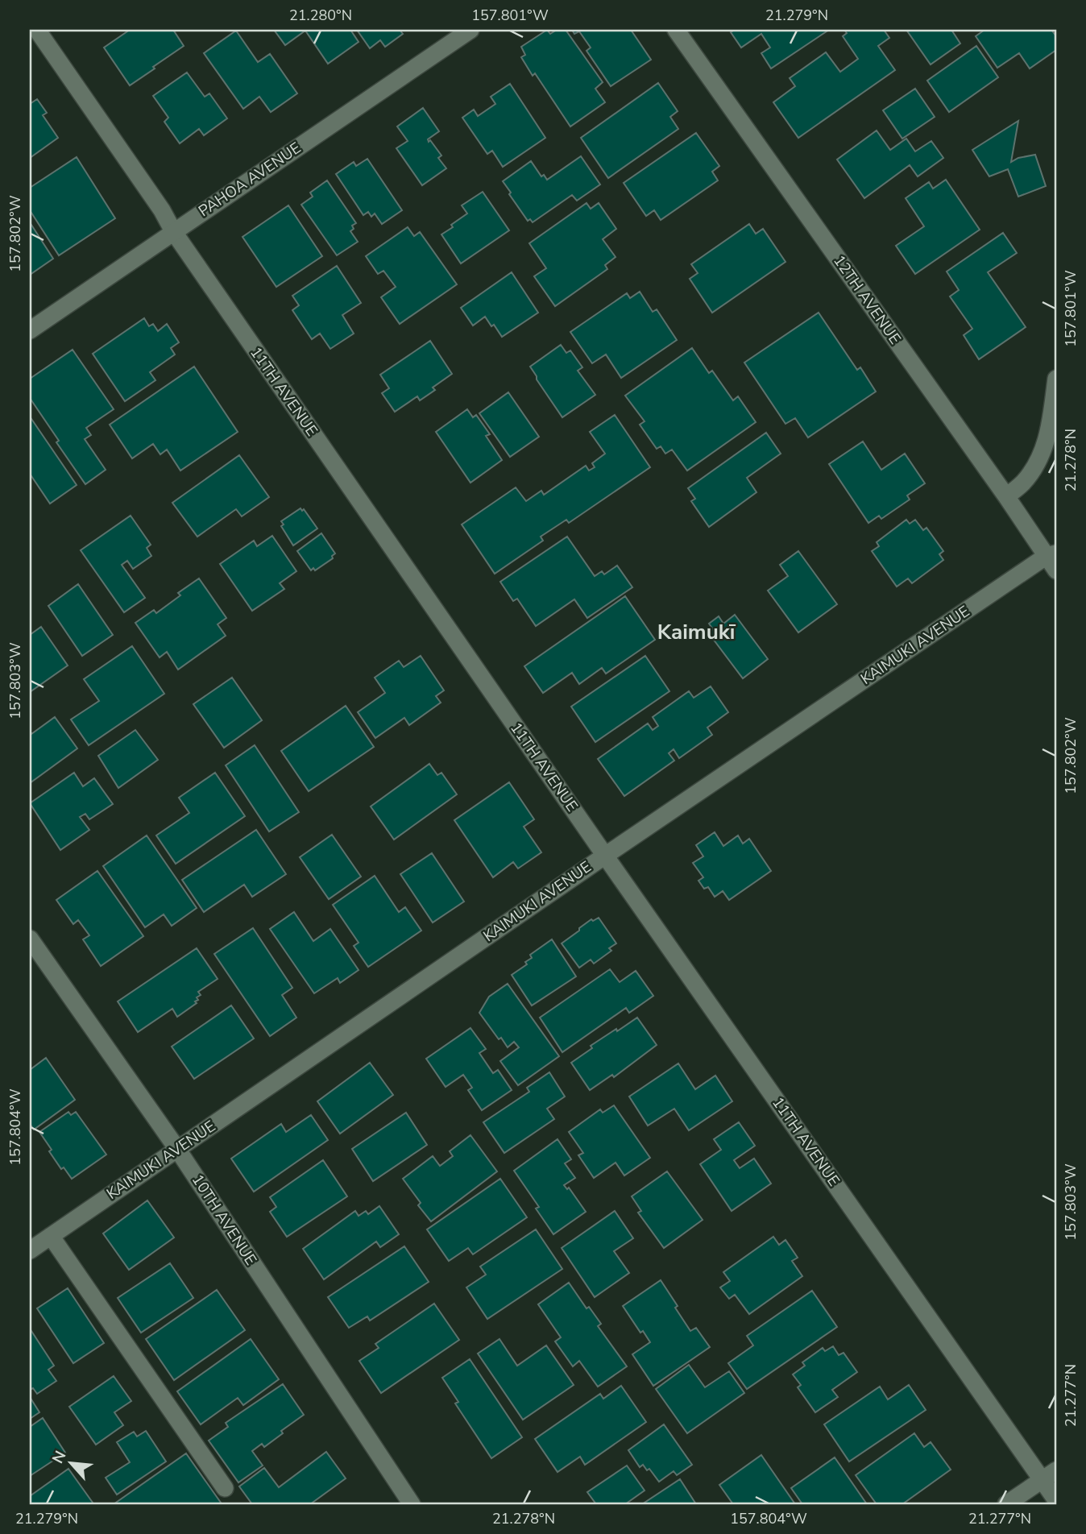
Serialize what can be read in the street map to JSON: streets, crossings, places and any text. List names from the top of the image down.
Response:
{
  "streets": {
    "street": [
      "PAHOA AVENUE",
      "12TH AVENUE",
      "11TH AVENUE",
      "KAIMUKI AVENUE",
      "10TH AVENUE"
    ]
  },
  "crossings": [
    ["PAHOA AVENUE", "11TH AVENUE"],
    ["12TH AVENUE", "KAIMUKI AVENUE"],
    ["11TH AVENUE", "KAIMUKI AVENUE"],
    ["KAIMUKI AVENUE", "10TH AVENUE"]
  ],
  "districts": ["Kaimukī"],
  "north": "top left",
  "coordinates": [
    "21.280°N",
    "157.801°W",
    "21.279°N",
    "157.802°W",
    "21.278°N",
    "157.803°W",
    "157.804°W",
    "21.277°N"
  ]
}
